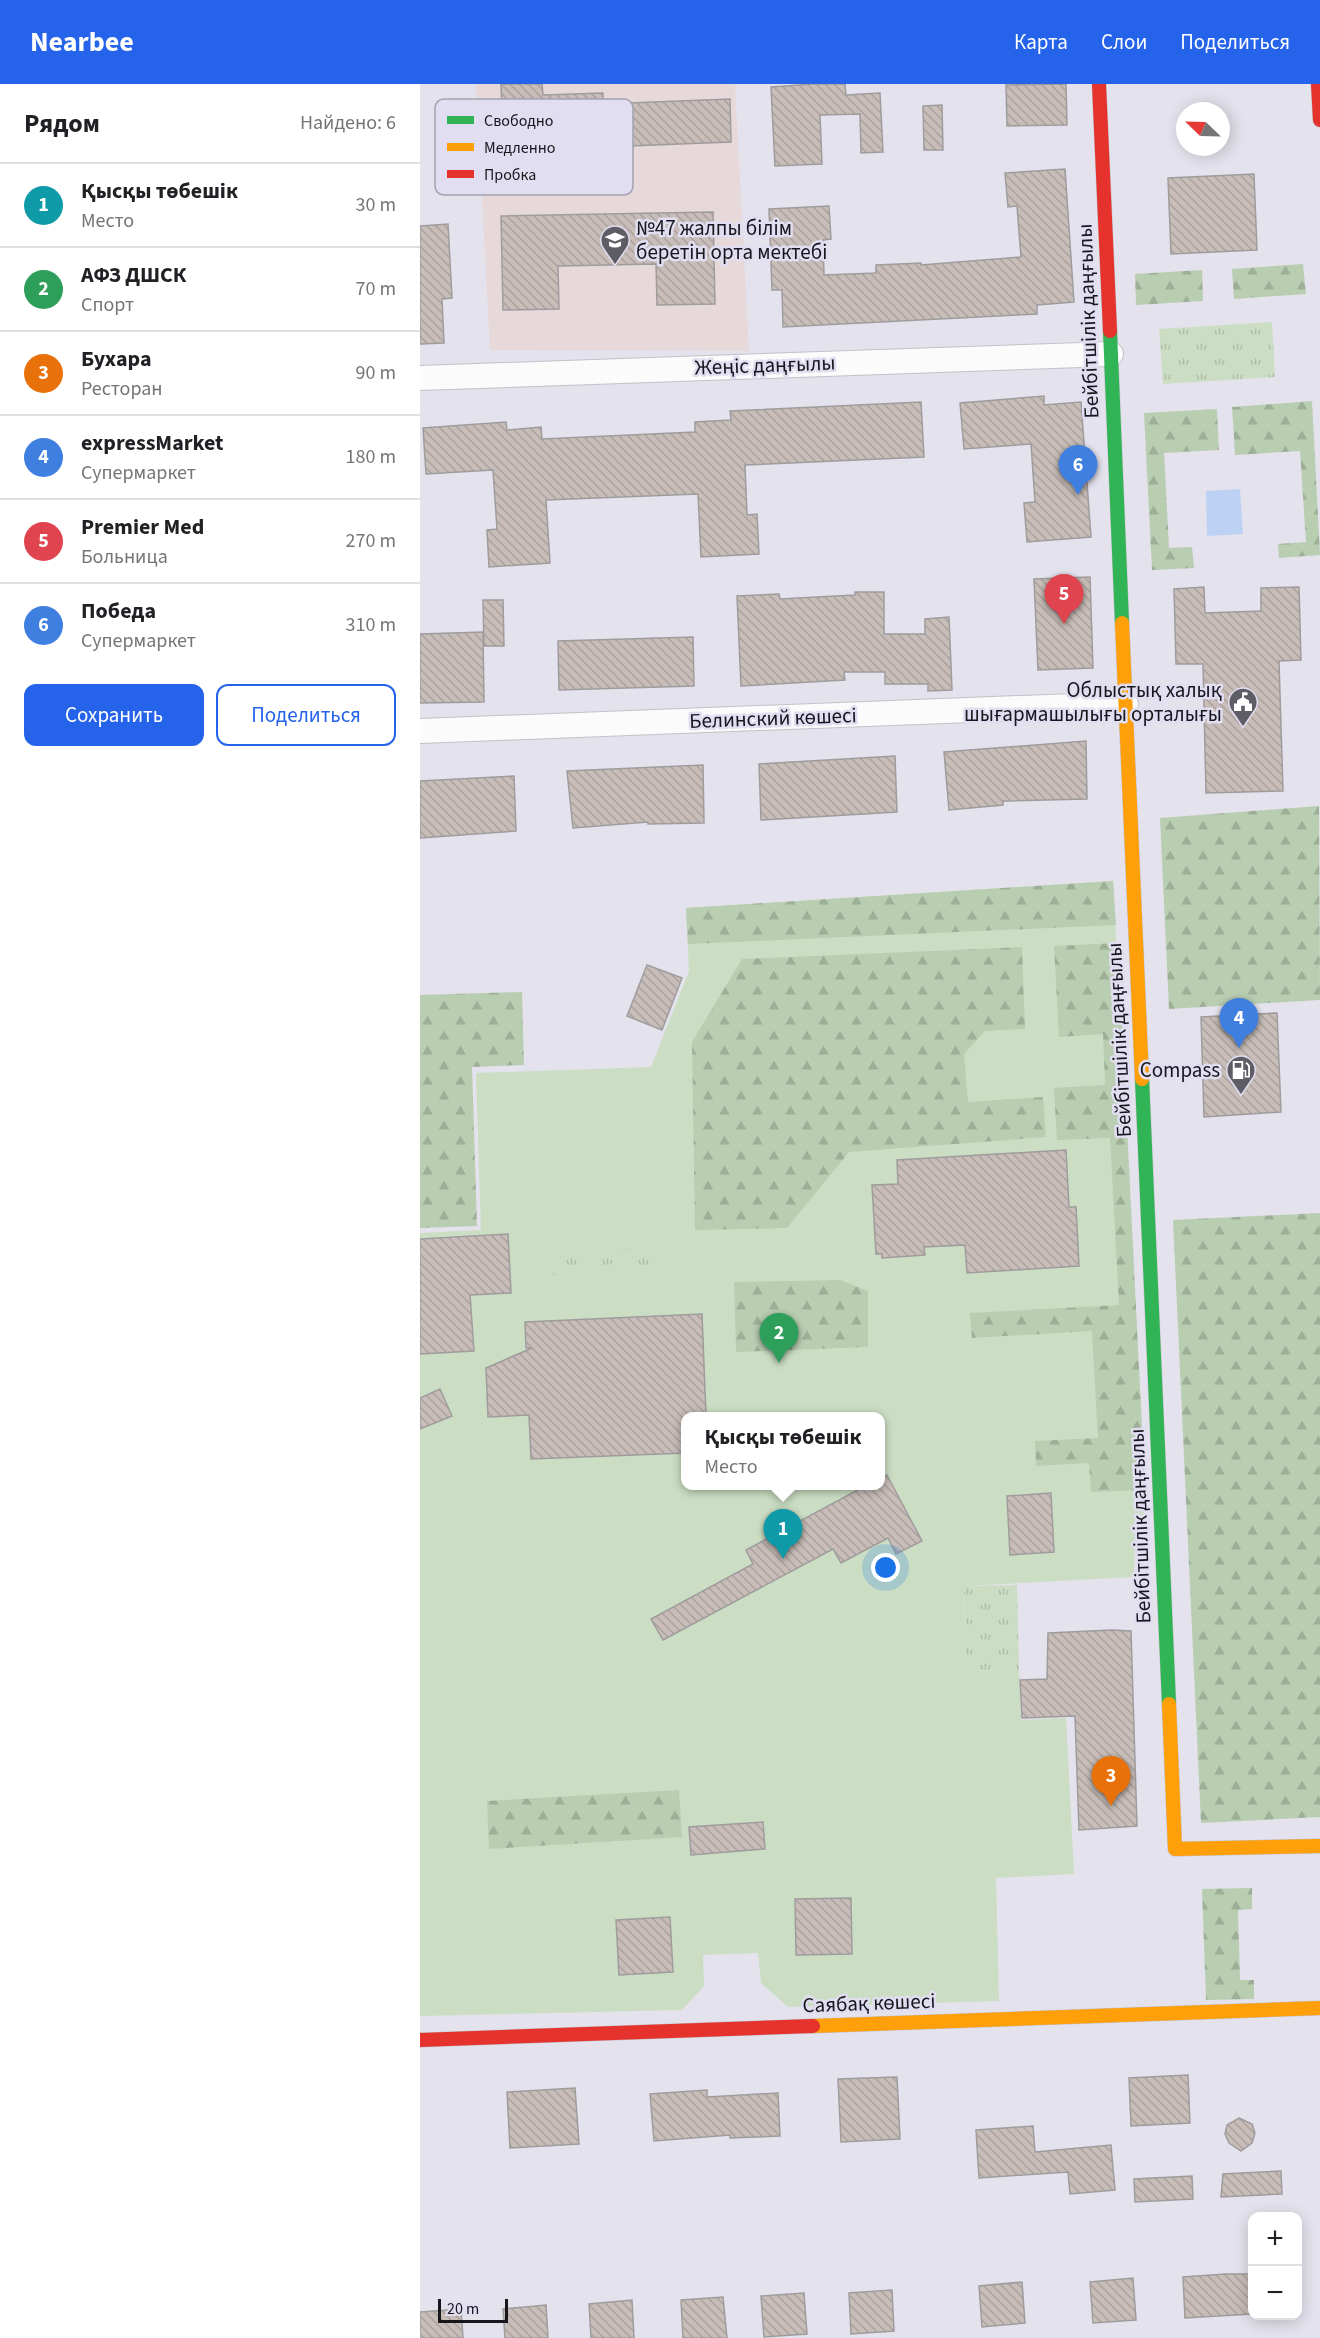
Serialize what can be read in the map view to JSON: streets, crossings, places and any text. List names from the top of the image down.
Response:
{
  "streets": {
    "main road": ["Бейбітшілік даңғылы", "Саябақ көшесі"],
    "street": ["Жеңіс даңғылы", "Белинский көшесі"]
  },
  "crossings": [
    ["Бейбітшілік даңғылы", "Жеңіс даңғылы"],
    ["Бейбітшілік даңғылы", "Белинский көшесі"]
  ],
  "places": {
    "school or university": ["№47 жалпы білім беретін орта мектебі"],
    "public building": ["Облыстық халық шығармашылығы орталығы"],
    "fuel station": ["Compass"]
  },
  "legend": ["Свободно", "Медленно", "Пробка"],
  "scale_bar": "20 m",
  "north": "top left",
  "page": {
    "header": "Nearbee",
    "nav": ["Карта", "Слои", "Поделиться"],
    "heading": ["Рядом", "Найдено: 6"],
    "list": [
      {
        "mark": "1",
        "name": "Қысқы төбешік",
        "note": "Место",
        "value": "30 m"
      },
      {
        "mark": "2",
        "name": "АФЗ ДШСК",
        "note": "Спорт",
        "value": "70 m"
      },
      {
        "mark": "3",
        "name": "Бухара",
        "note": "Ресторан",
        "value": "90 m"
      },
      {
        "mark": "4",
        "name": "expressMarket",
        "note": "Супермаркет",
        "value": "180 m"
      },
      {
        "mark": "5",
        "name": "Premier Med",
        "note": "Больница",
        "value": "270 m"
      },
      {
        "mark": "6",
        "name": "Победа",
        "note": "Супермаркет",
        "value": "310 m"
      }
    ],
    "pins": [
      "6",
      "5",
      "4",
      "2",
      "1",
      "3"
    ],
    "buttons": ["Сохранить", "Поделиться"],
    "popup": ["Қысқы төбешік", "Место"],
    "map_buttons": ["+", "−"],
    "scale": "20 m"
  }
}
